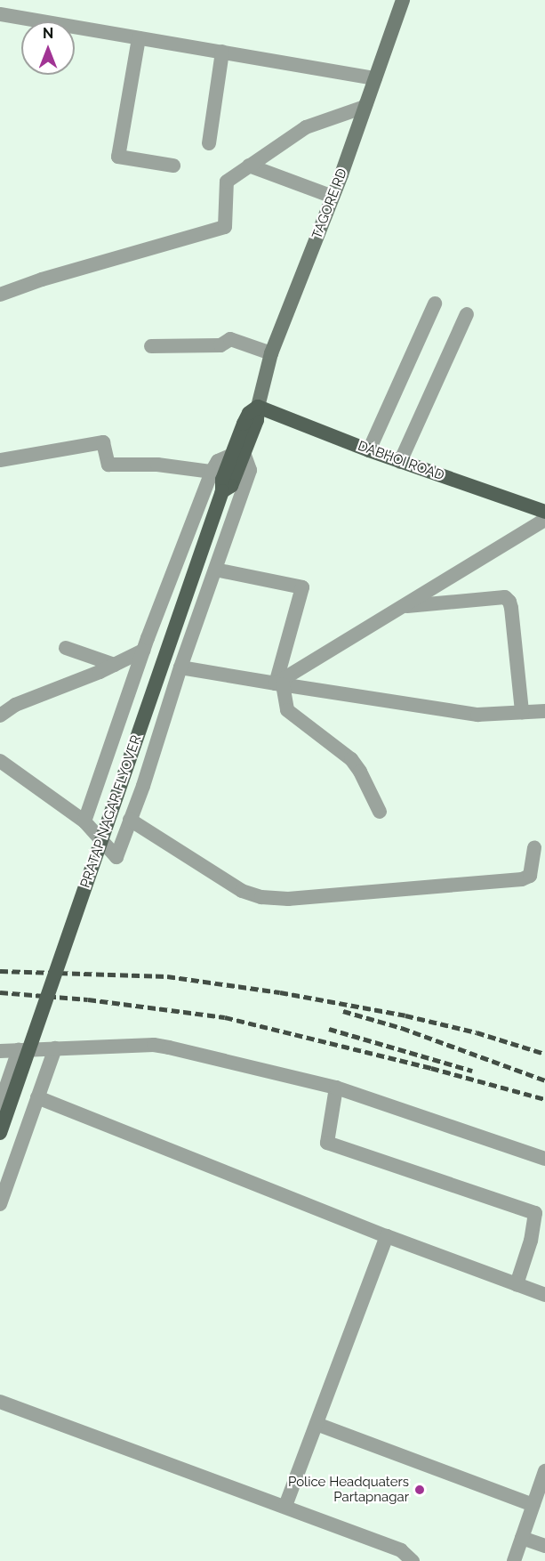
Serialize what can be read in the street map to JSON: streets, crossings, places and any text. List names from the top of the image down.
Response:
{
  "streets": {
    "main road": ["TAGORE RD", "DABHOI ROAD", "PRATAP NAGAR FLYOVER"]
  },
  "crossings": [
    ["TAGORE RD", "DABHOI ROAD"],
    ["TAGORE RD", "PRATAP NAGAR FLYOVER"],
    ["DABHOI ROAD", "PRATAP NAGAR FLYOVER"]
  ],
  "places": ["Police Headquaters Partapnagar"],
  "north": "top"
}
